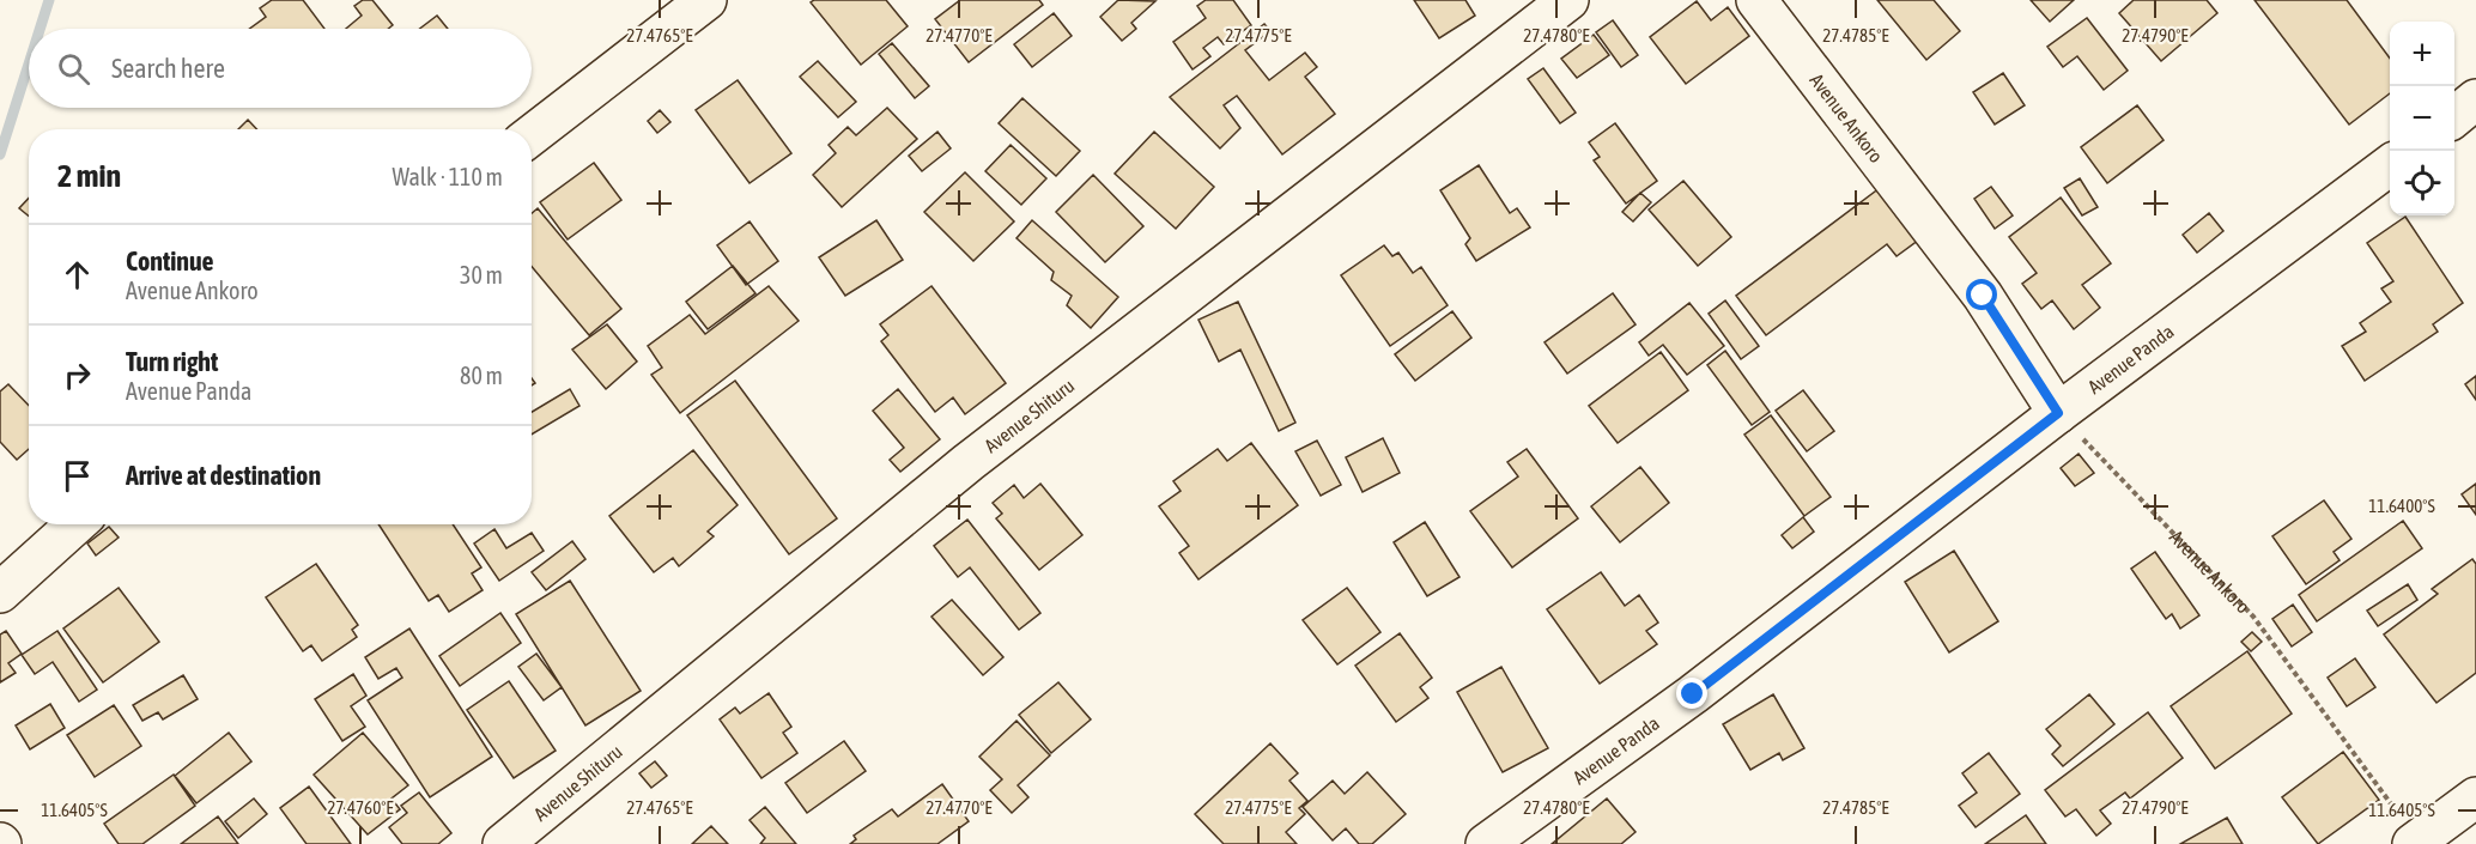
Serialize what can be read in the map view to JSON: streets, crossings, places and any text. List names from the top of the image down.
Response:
{
  "streets": {
    "street": ["Avenue Ankoro", "Avenue Panda", "Avenue Shituru"]
  },
  "crossings": [
    ["Avenue Ankoro", "Avenue Panda"]
  ],
  "page": {
    "map_buttons": ["+", "−"],
    "search": "Search here",
    "heading": ["2 min", "Walk · 110 m"],
    "list": [
      ["Continue", "Avenue Ankoro", "30 m"],
      ["Turn right", "Avenue Panda", "80 m"],
      "Arrive at destination"
    ]
  },
  "coordinates": [
    "27.4765°E",
    "27.4770°E",
    "27.4775°E",
    "27.4780°E",
    "27.4785°E",
    "27.4790°E",
    "11.6400°S",
    "27.4760°E",
    "11.6405°S"
  ]
}
